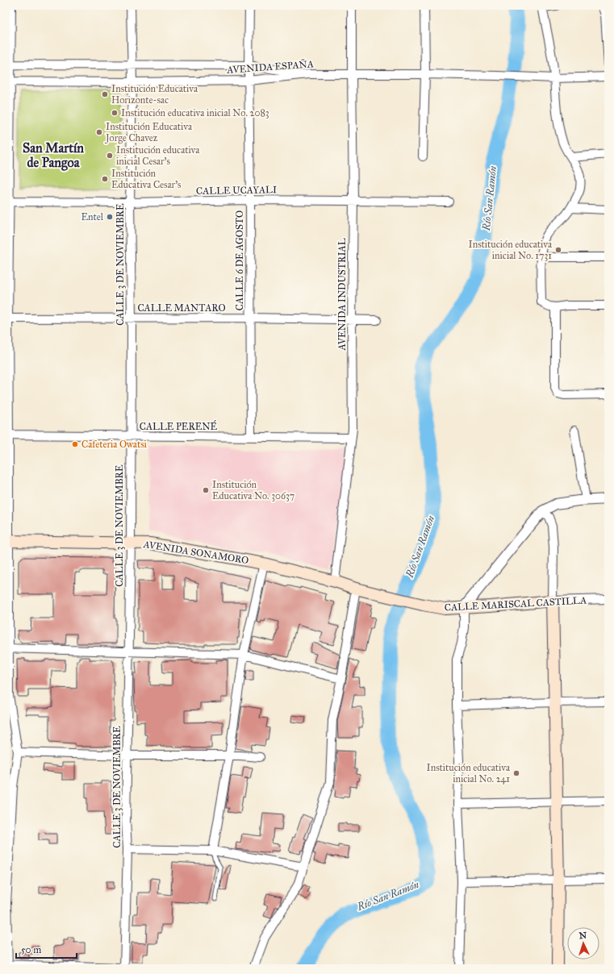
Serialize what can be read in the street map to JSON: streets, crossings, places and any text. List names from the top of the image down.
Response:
{
  "streets": {
    "main road": ["AVENIDA SONAMORO", "CALLE MARISCAL CASTILLA"],
    "street": [
      "AVENIDA ESPAÑA",
      "CALLE UCAYALI",
      "CALLE 6 DE AGOSTO",
      "CALLE 3 DE NOVIEMBRE",
      "AVENIDA INDUSTRIAL",
      "CALLE MANTARO",
      "CALLE PERENÉ"
    ]
  },
  "crossings": [
    ["AVENIDA ESPAÑA", "CALLE 6 DE AGOSTO"],
    ["AVENIDA ESPAÑA", "CALLE 3 DE NOVIEMBRE"],
    ["AVENIDA ESPAÑA", "AVENIDA INDUSTRIAL"],
    ["CALLE UCAYALI", "CALLE 6 DE AGOSTO"],
    ["CALLE UCAYALI", "CALLE 3 DE NOVIEMBRE"],
    ["CALLE UCAYALI", "AVENIDA INDUSTRIAL"],
    ["CALLE 6 DE AGOSTO", "CALLE MANTARO"],
    ["CALLE 6 DE AGOSTO", "CALLE PERENÉ"],
    ["CALLE 3 DE NOVIEMBRE", "CALLE MANTARO"],
    ["CALLE 3 DE NOVIEMBRE", "CALLE PERENÉ"],
    ["CALLE 3 DE NOVIEMBRE", "AVENIDA SONAMORO"],
    ["AVENIDA INDUSTRIAL", "CALLE MANTARO"],
    ["AVENIDA INDUSTRIAL", "CALLE PERENÉ"],
    ["AVENIDA INDUSTRIAL", "AVENIDA SONAMORO"],
    ["AVENIDA SONAMORO", "CALLE MARISCAL CASTILLA"]
  ],
  "districts": ["San Martín de Pangoa"],
  "water": ["Río San Ramón"],
  "places": [
    "Institución Educativa Horizonte-sac",
    "Institución educativa inicial No. 2083",
    "Institución Educativa Jorge Chavez",
    "Institución educativa inicial Cesar's",
    "Institución Educativa Cesar's",
    "Entel",
    "Institución educativa inicial No. 1731",
    "Cafeteria Owatsi",
    "Institución Educativa No. 30637",
    "Institución educativa inicial No. 241"
  ],
  "scale_bar": "50 m",
  "north": "top"
}
